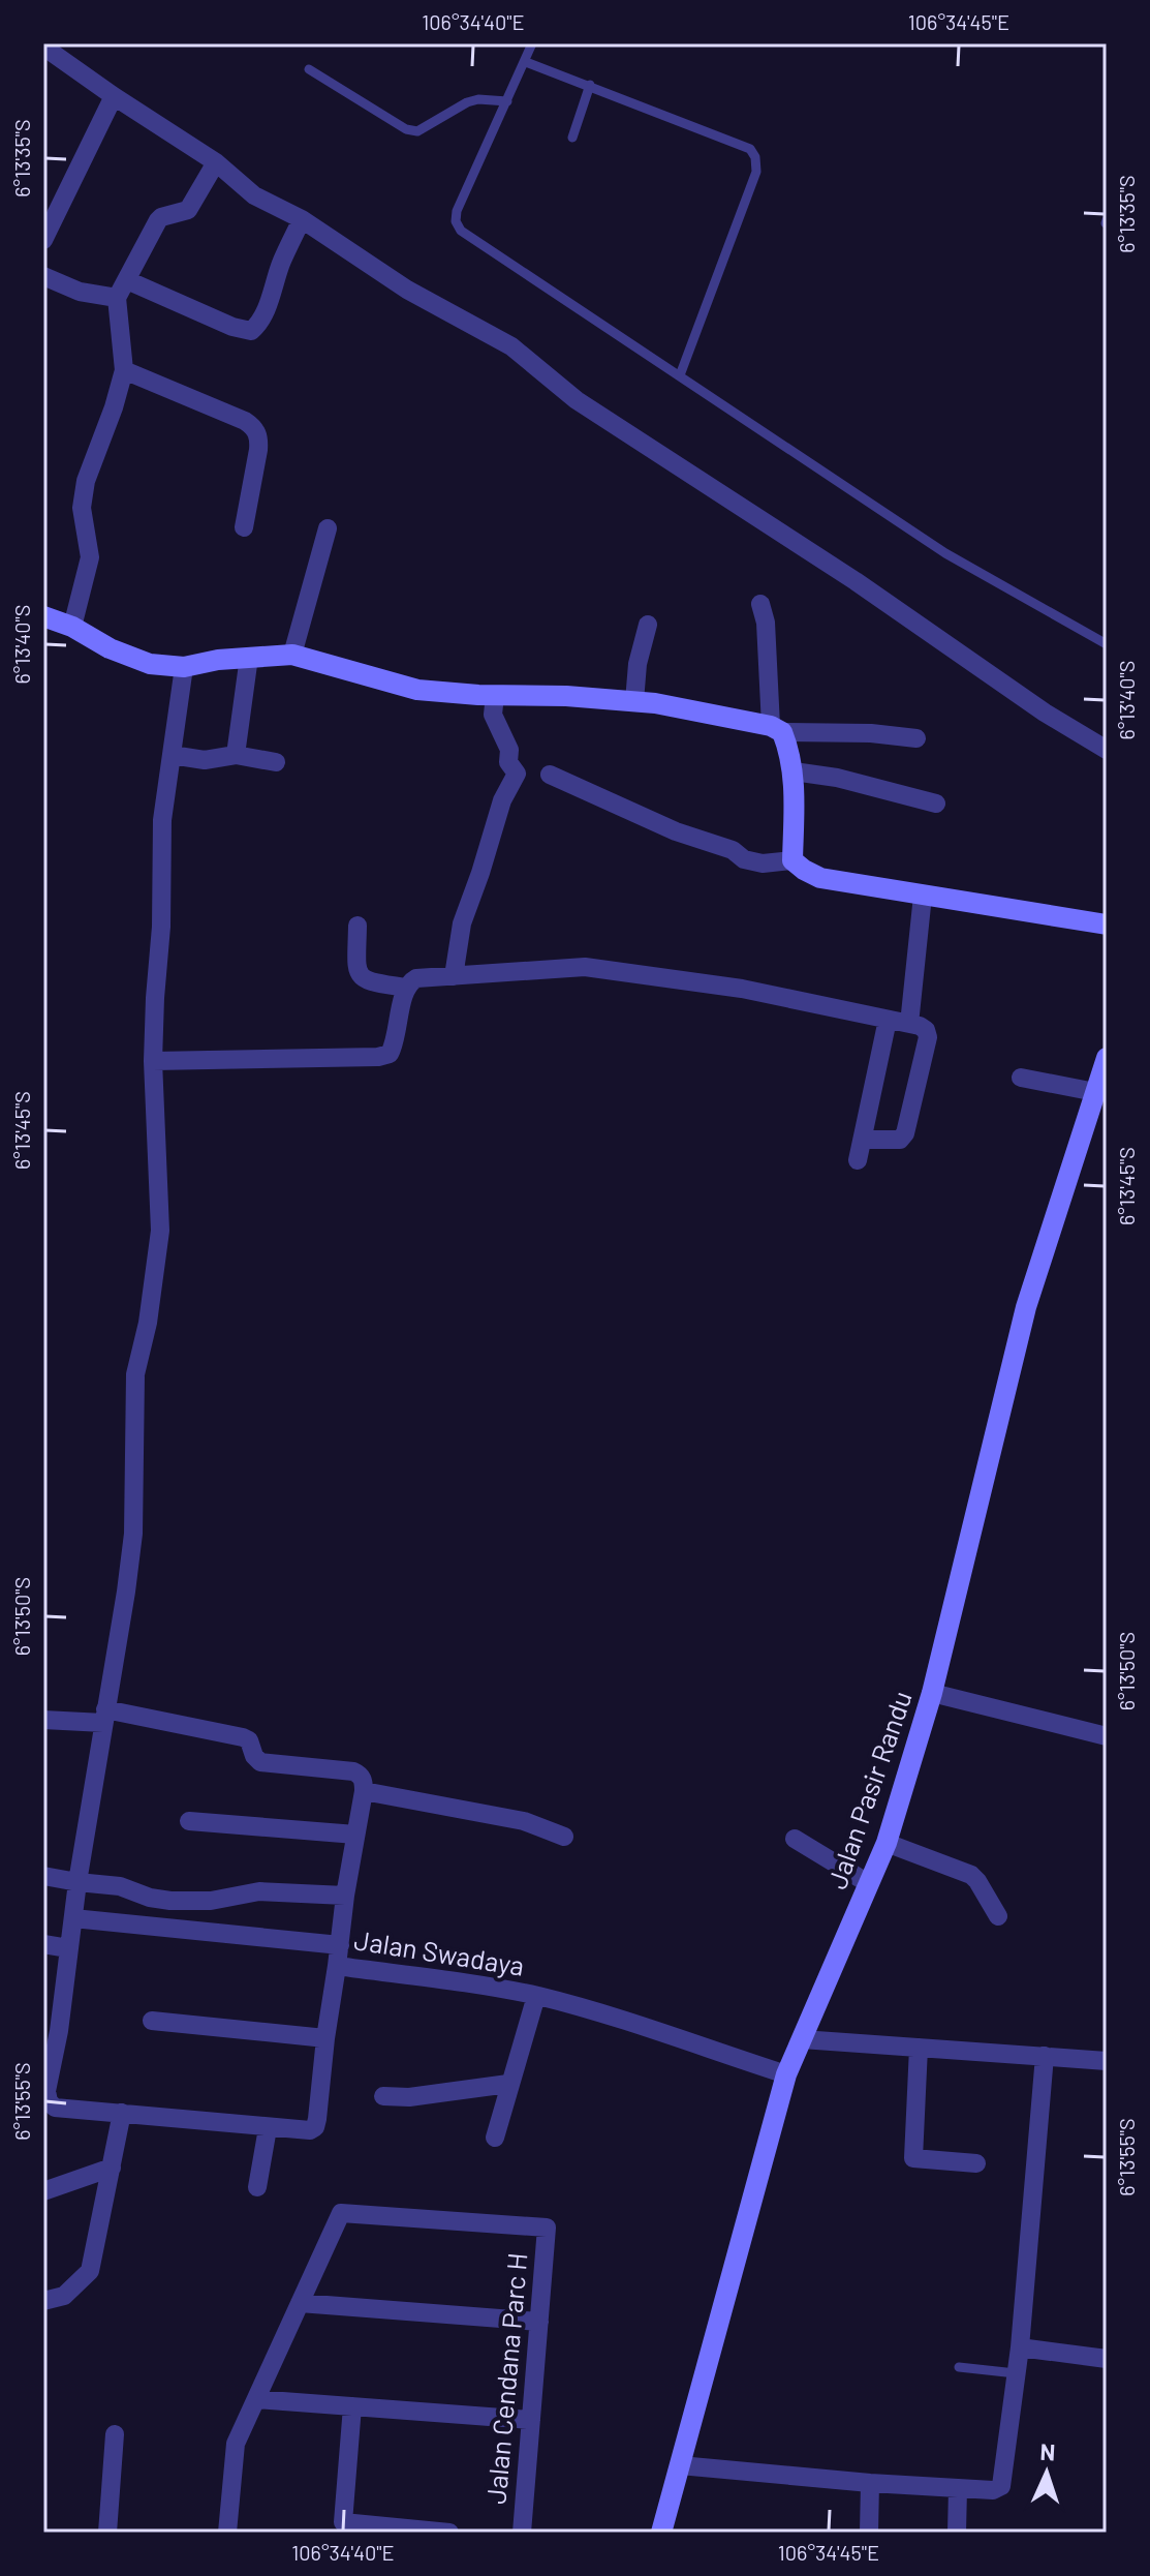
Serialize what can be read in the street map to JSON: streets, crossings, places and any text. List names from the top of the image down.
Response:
{
  "streets": {
    "main road": ["Jalan Pasir Randu"],
    "street": ["Jalan Swadaya", "Jalan Cendana Parc H"]
  },
  "crossings": [
    ["Jalan Pasir Randu", "Jalan Swadaya"]
  ],
  "north": "top",
  "coordinates": [
    "106°34'40\"E",
    "106°34'45\"E",
    "6°13'35\"S",
    "6°13'40\"S",
    "6°13'45\"S",
    "6°13'50\"S",
    "6°13'55\"S"
  ]
}
